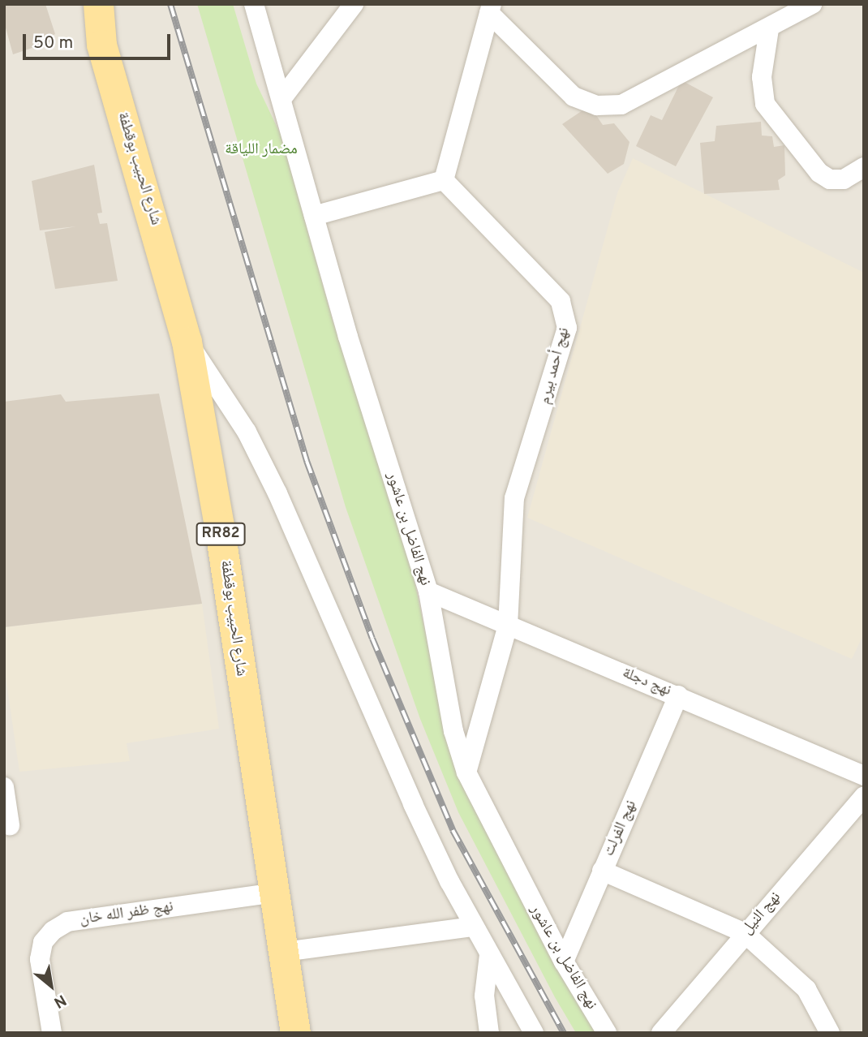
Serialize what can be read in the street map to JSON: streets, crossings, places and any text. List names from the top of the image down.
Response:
{
  "streets": {
    "main road": ["شارع الحبيب بوقطفة", "RR82"],
    "street": [
      "نهج أحمد بيرم",
      "نهج الفاضل بن عاشور",
      "نهج دجلة",
      "نهج الفرلت",
      "نهج ظفر الله خان",
      "نهج النيل"
    ]
  },
  "crossings": [
    ["شارع الحبيب بوقطفة", "نهج ظفر الله خان"],
    ["نهج أحمد بيرم", "نهج الفاضل بن عاشور"],
    ["نهج أحمد بيرم", "نهج دجلة"],
    ["نهج الفاضل بن عاشور", "نهج دجلة"],
    ["نهج الفاضل بن عاشور", "نهج الفرلت"],
    ["نهج دجلة", "نهج الفرلت"]
  ],
  "parks": ["مضمار اللياقة"],
  "scale_bar": "50 m",
  "north": "bottom right"
}
